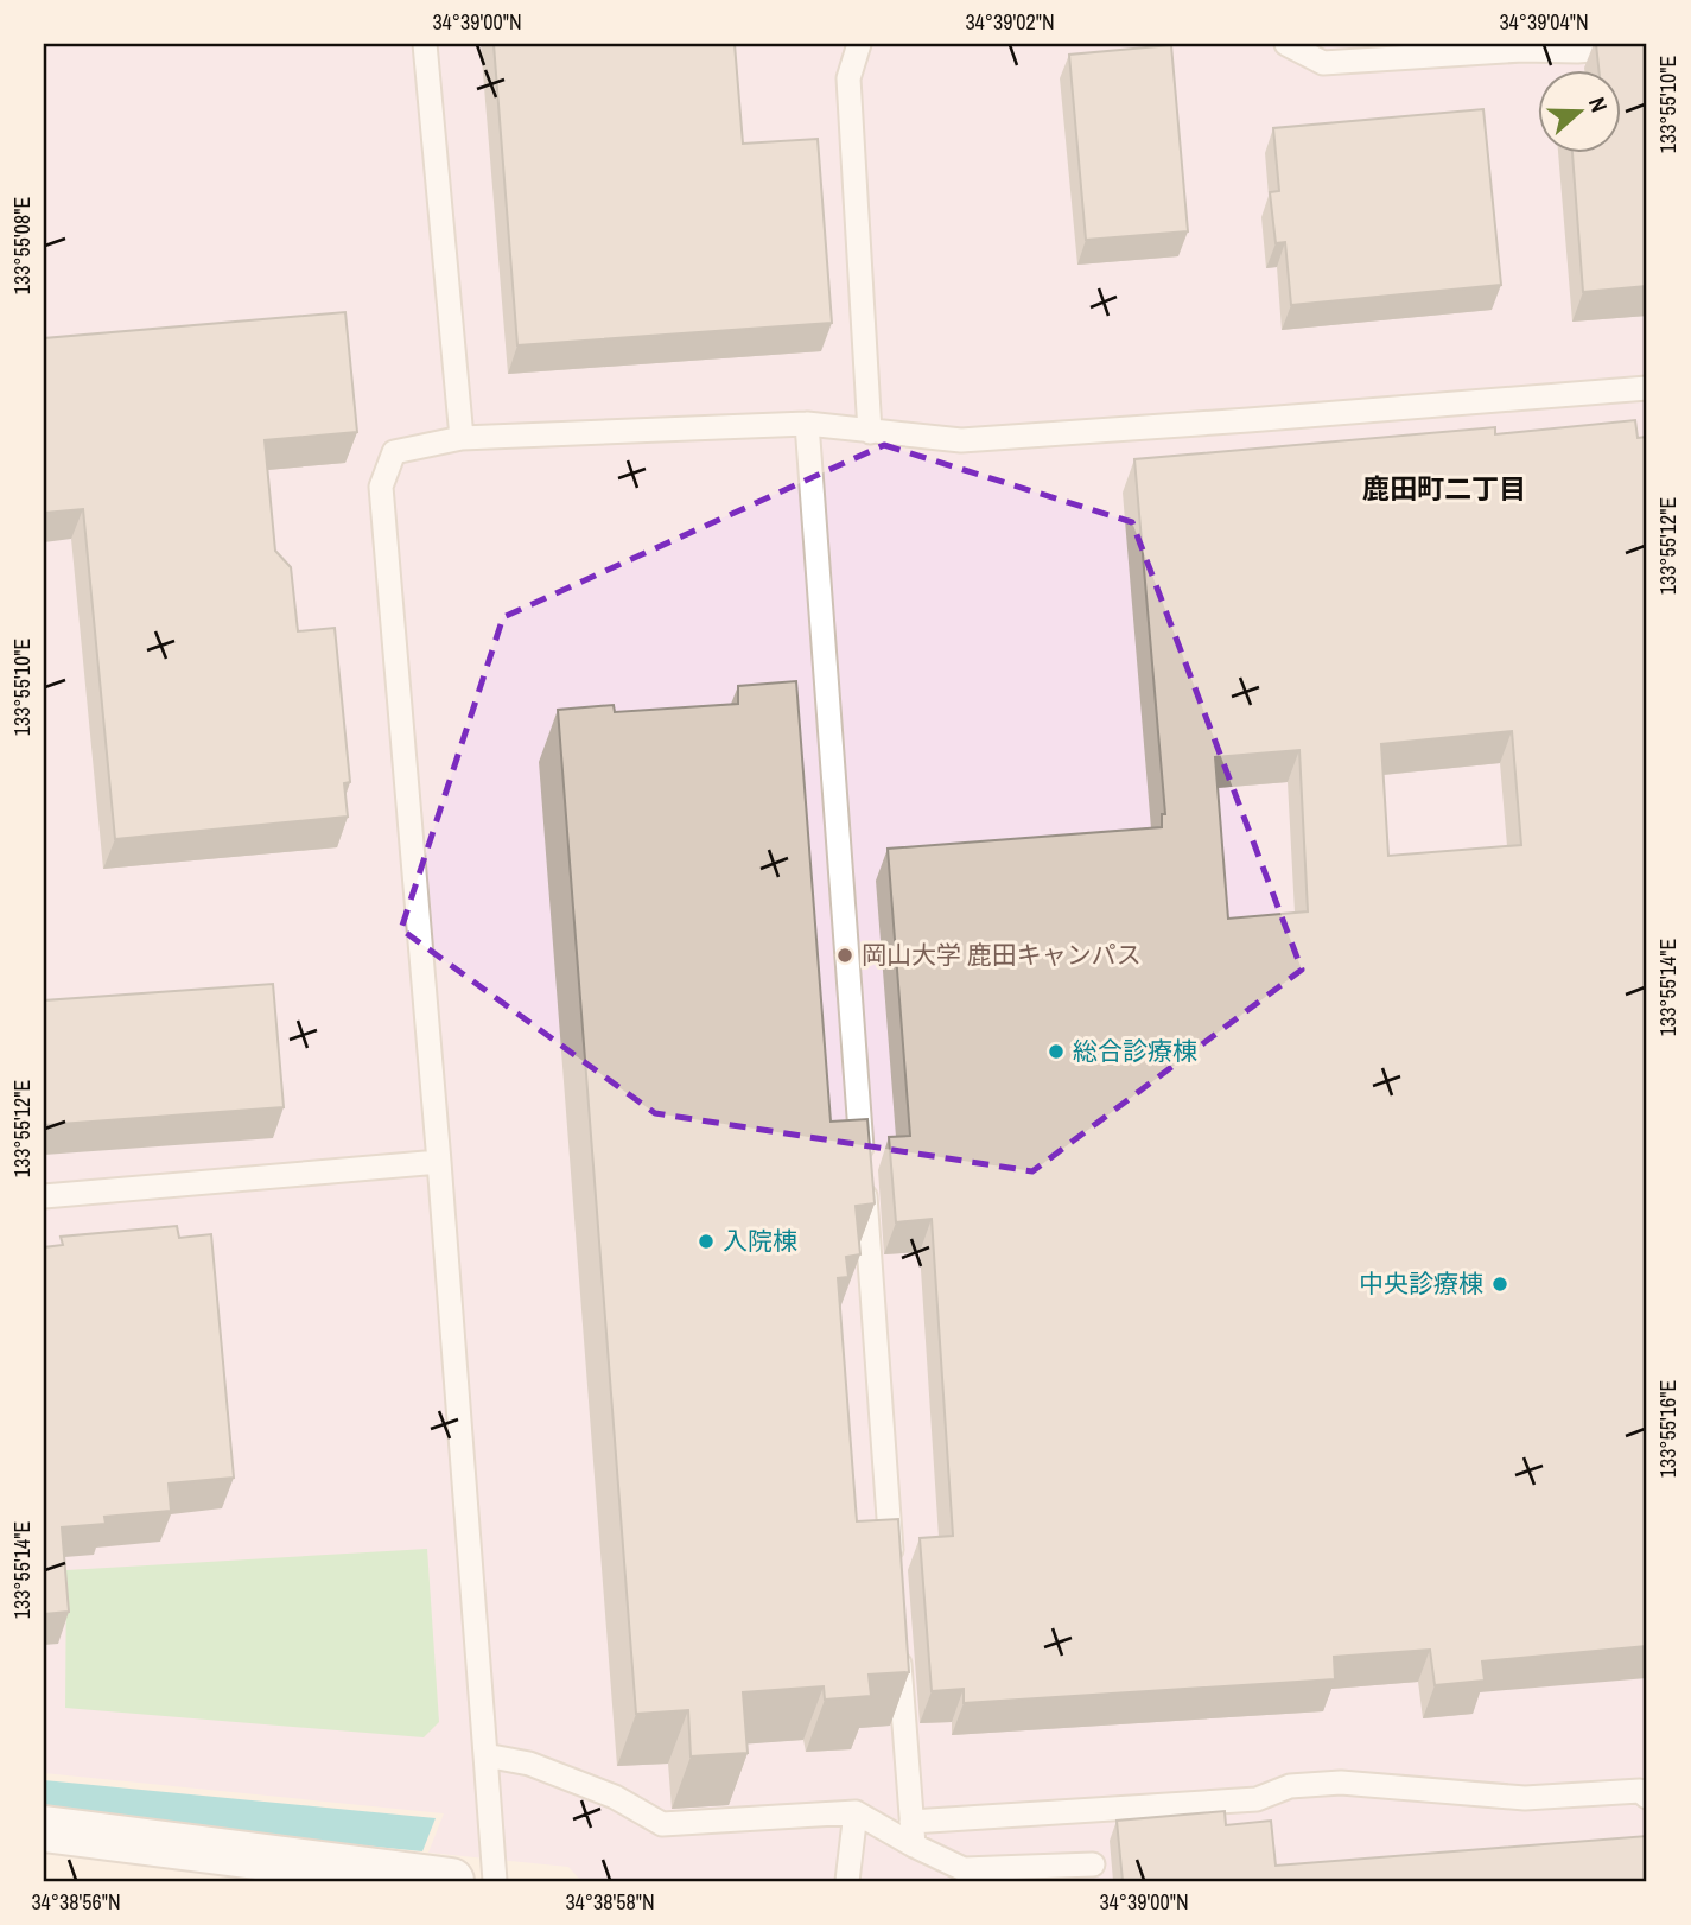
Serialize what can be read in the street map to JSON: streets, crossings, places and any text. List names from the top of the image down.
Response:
{
  "districts": ["鹿田町二丁目"],
  "places": [
    "岡山大学 鹿田キャンパス",
    "総合診療棟",
    "入院棟",
    "中央診療棟"
  ],
  "north": "right",
  "coordinates": [
    "34°39'00\"N",
    "34°39'02\"N",
    "34°39'04\"N",
    "133°55'10\"E",
    "133°55'08\"E",
    "133°55'12\"E",
    "133°55'14\"E",
    "133°55'16\"E",
    "34°38'56\"N",
    "34°38'58\"N"
  ]
}
